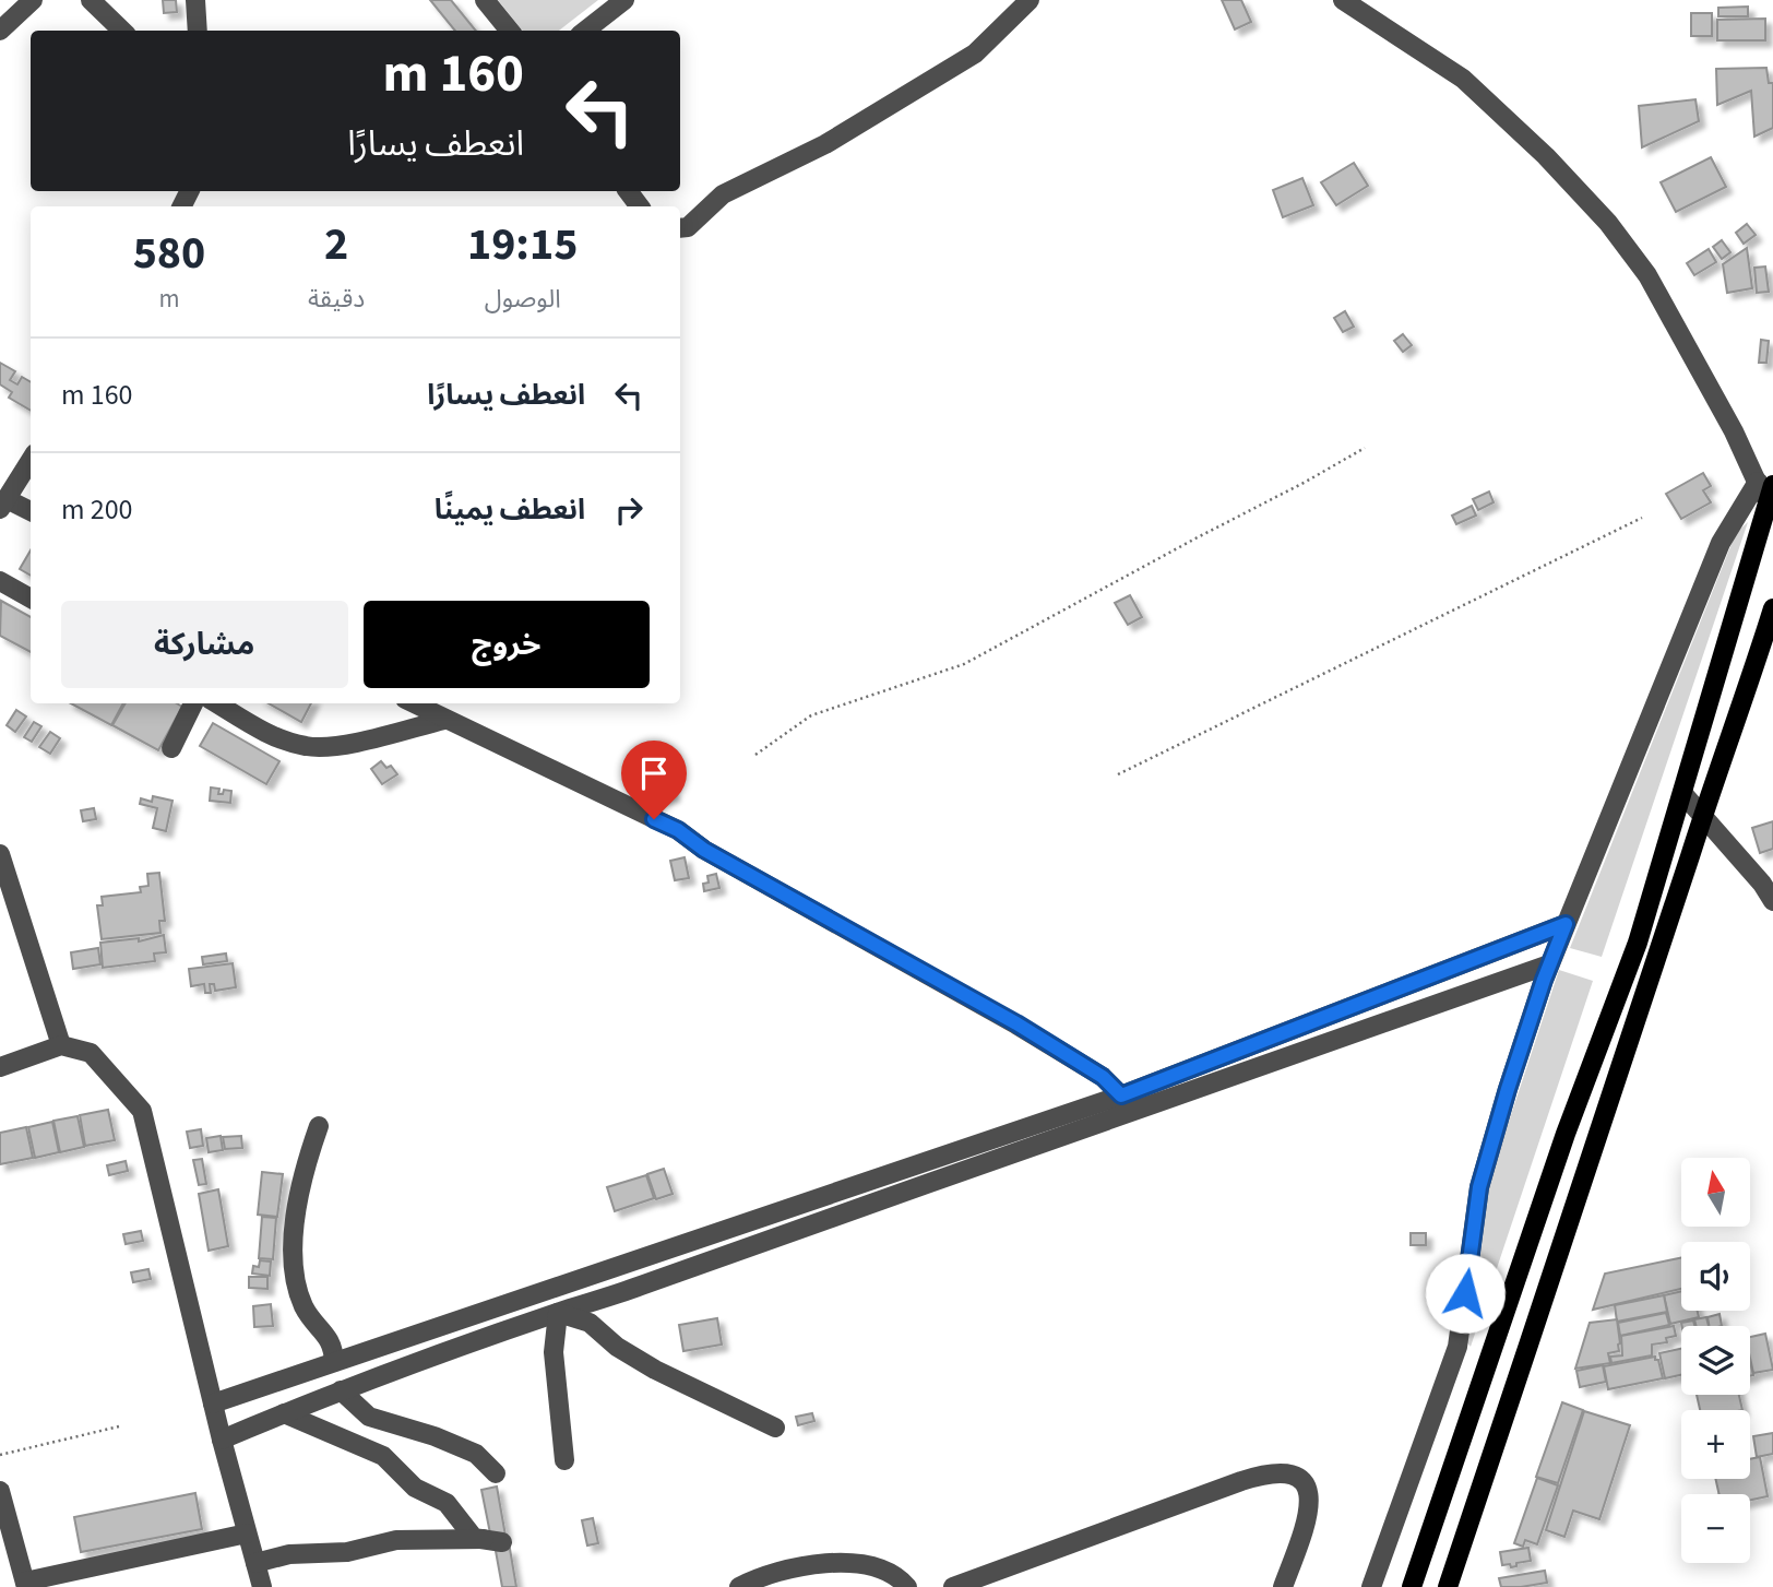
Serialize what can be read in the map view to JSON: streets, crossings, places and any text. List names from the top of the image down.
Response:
{
  "north": "top",
  "page": {
    "turn": ["160 m", "انعطف يسارًا"],
    "eta": [
      "19:15",
      "الوصول",
      "2",
      "دقيقة",
      "580",
      "m"
    ],
    "list": [
      {
        "name": "انعطف يسارًا",
        "value": "160 m"
      },
      {
        "name": "انعطف يمينًا",
        "value": "200 m"
      }
    ],
    "buttons": ["خروج", "مشاركة"],
    "map_buttons": ["+", "−"]
  }
}
